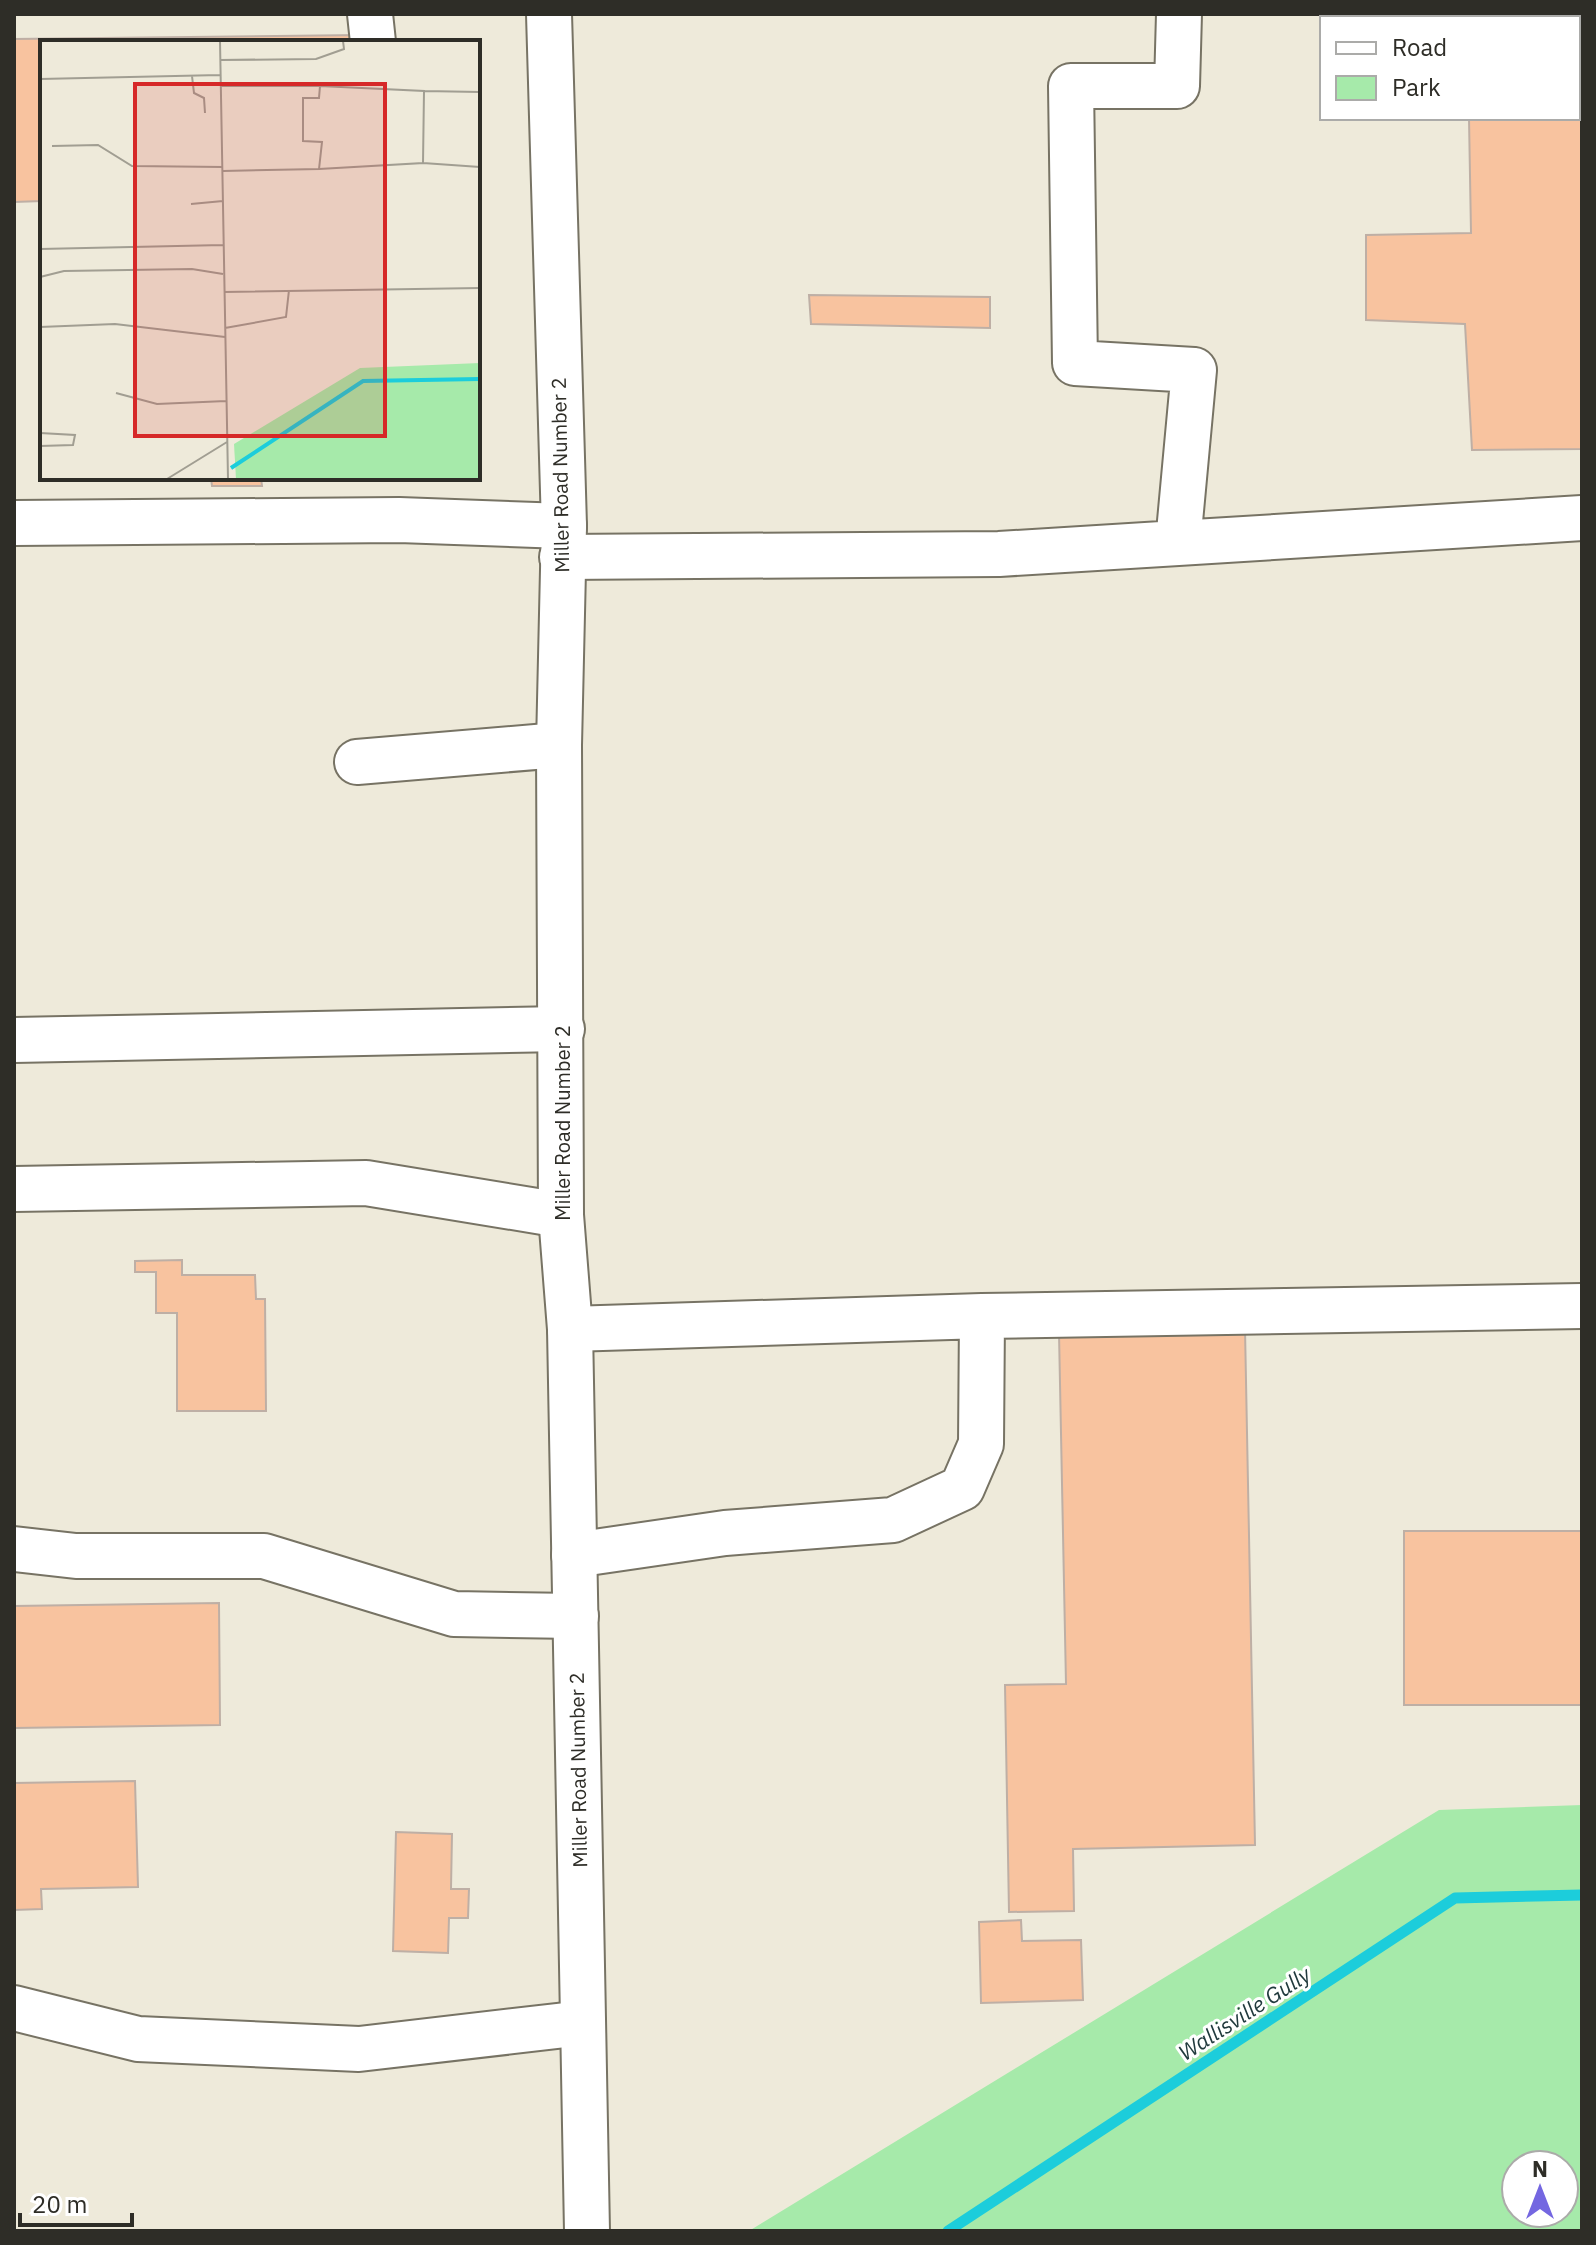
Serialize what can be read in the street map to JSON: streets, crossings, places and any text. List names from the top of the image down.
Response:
{
  "streets": {
    "main road": ["Miller Road Number 2"]
  },
  "water": ["Wallisville Gully"],
  "legend": ["Road", "Park"],
  "scale_bar": "20 m",
  "north": "top"
}
